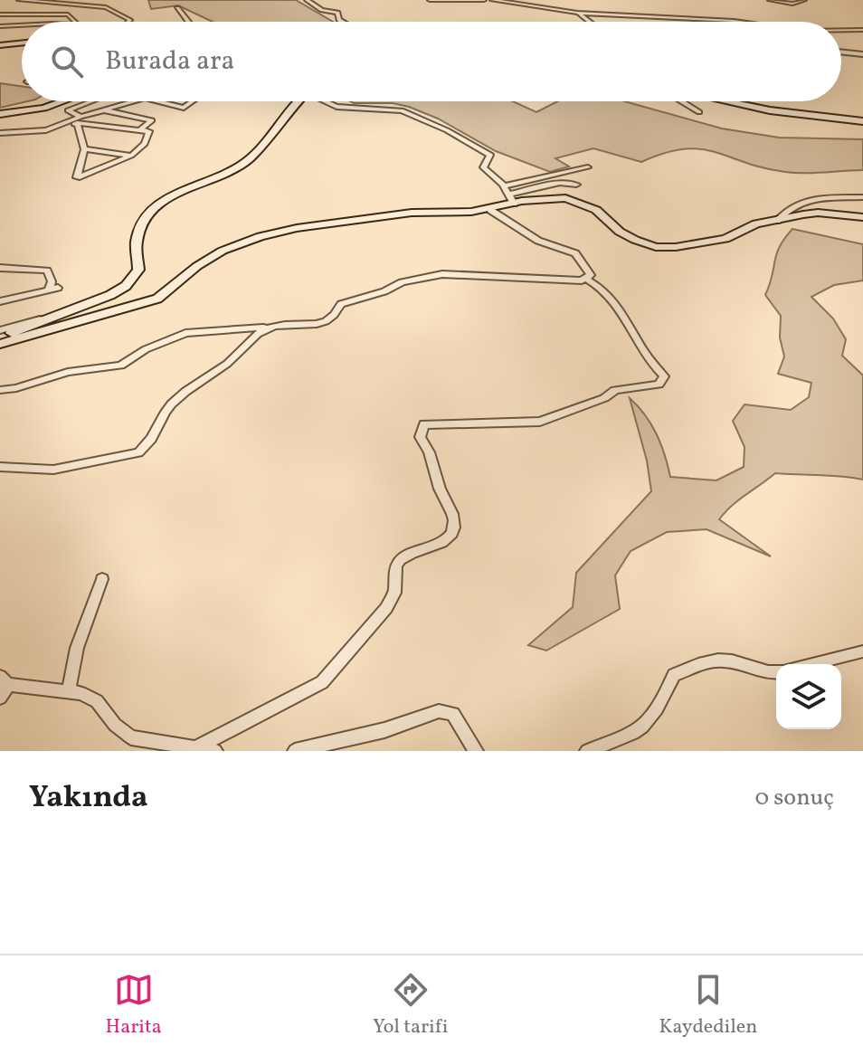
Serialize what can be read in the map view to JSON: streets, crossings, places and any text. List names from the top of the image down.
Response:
{
  "page": {
    "search": "Burada ara",
    "heading": ["Yakında", "0 sonuç"],
    "nav": ["Harita", "Yol tarifi", "Kaydedilen"]
  }
}
